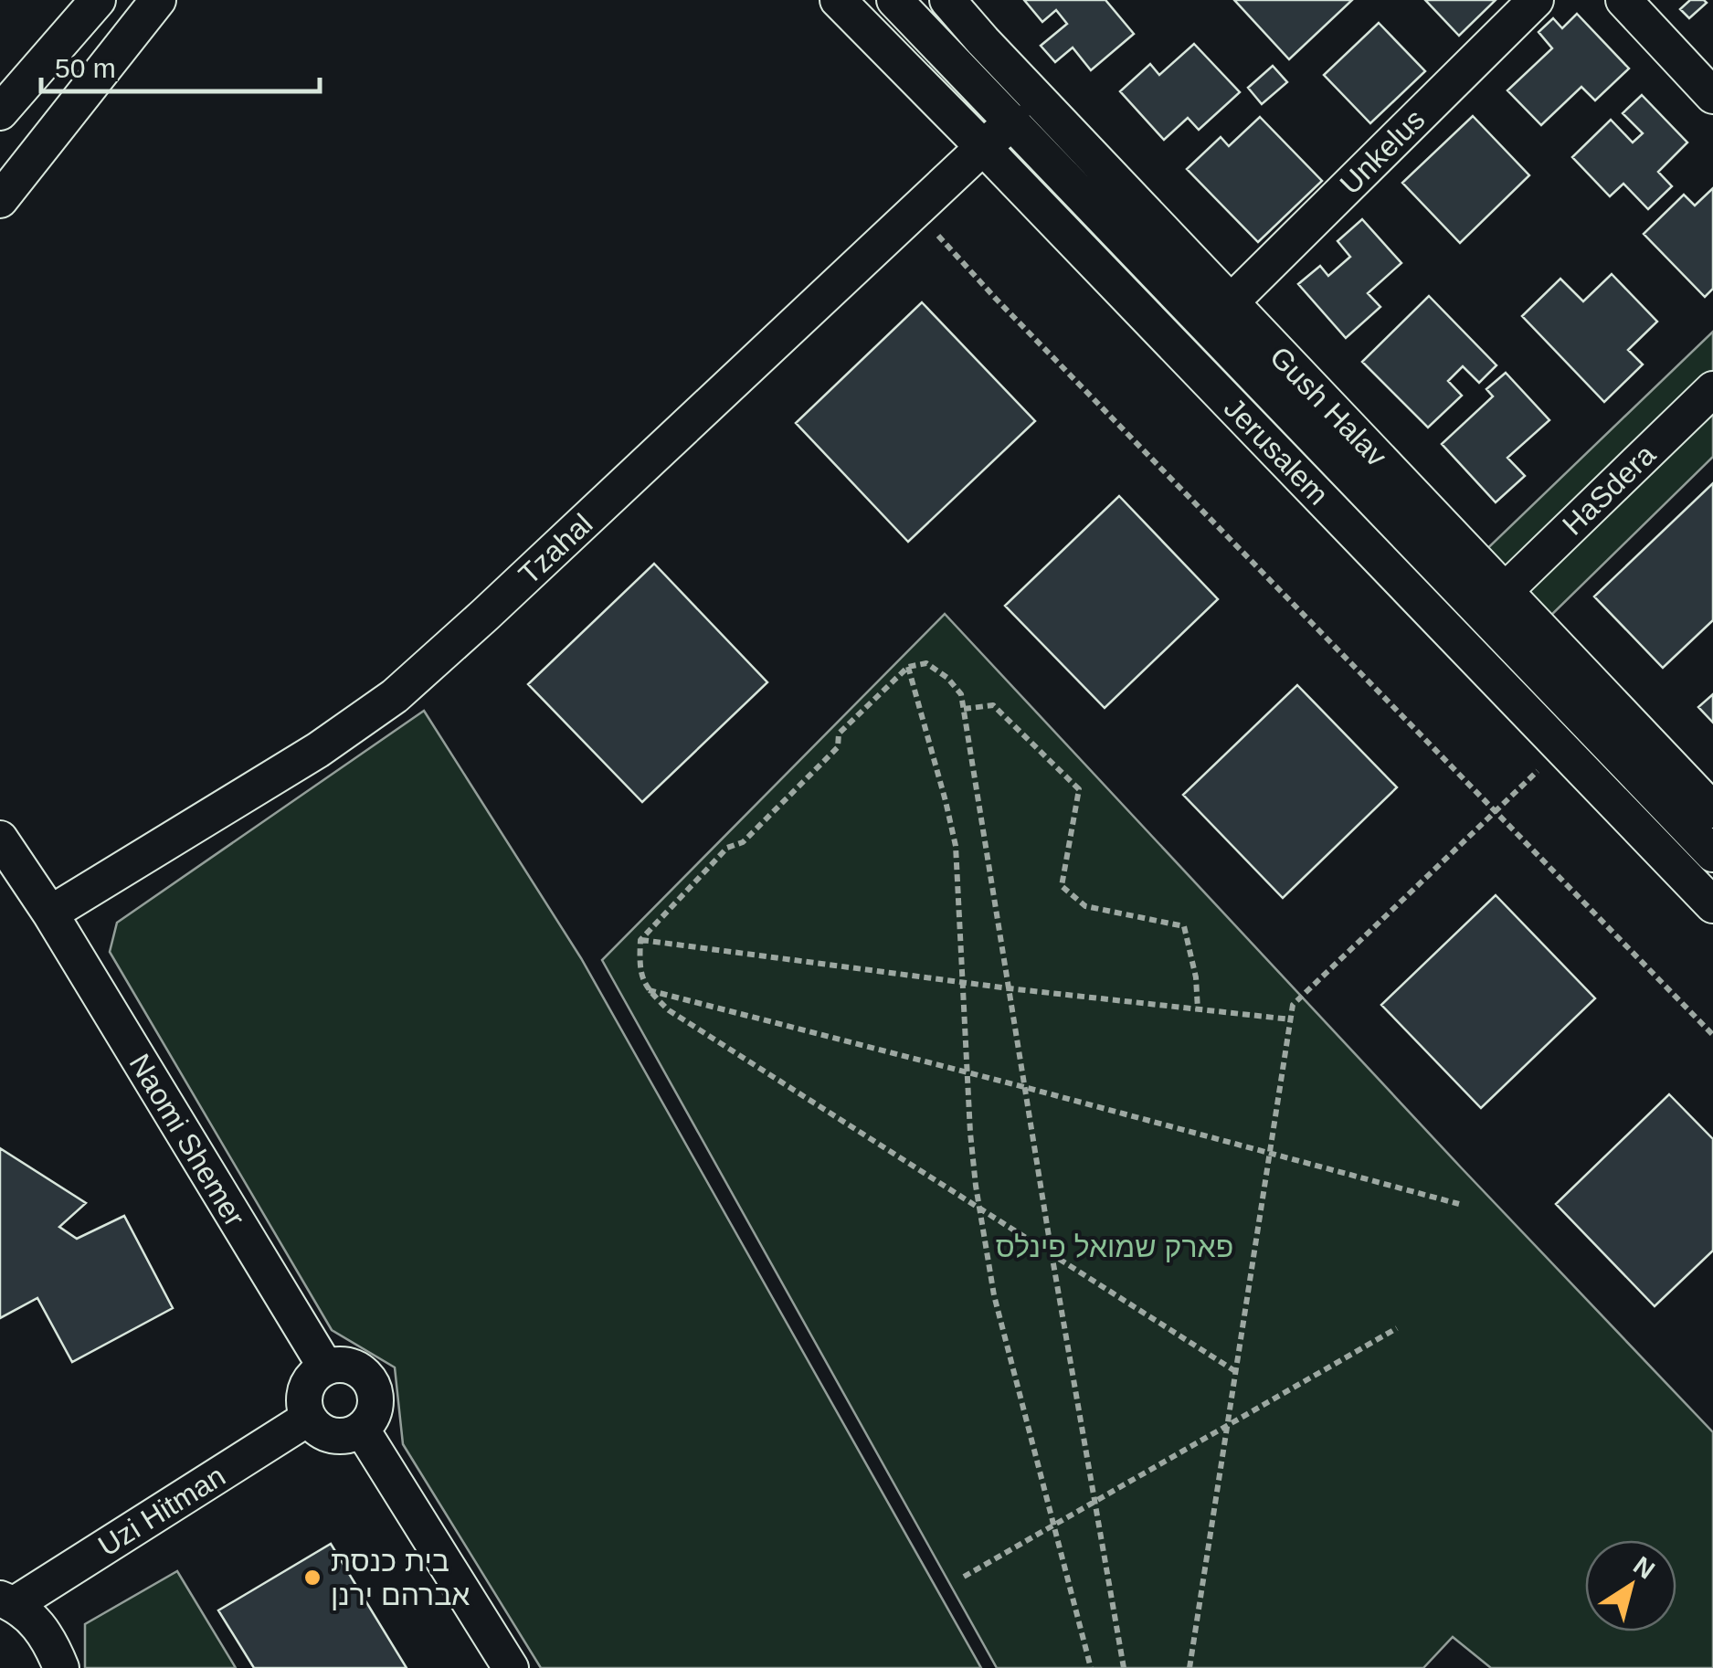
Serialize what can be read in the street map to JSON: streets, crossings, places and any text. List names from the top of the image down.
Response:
{
  "streets": {
    "street": [
      "Unkelus",
      "Gush Halav",
      "Jerusalem",
      "HaSdera",
      "Tzahal",
      "Naomi Shemer",
      "Uzi Hitman"
    ]
  },
  "crossings": [
    ["Unkelus", "Gush Halav"],
    ["Gush Halav", "HaSdera"],
    ["Jerusalem", "Tzahal"],
    ["Tzahal", "Naomi Shemer"],
    ["Naomi Shemer", "Uzi Hitman"]
  ],
  "parks": ["פארק שמואל פינלס"],
  "places": ["בית כנסת אברהם ירנן"],
  "scale_bar": "50 m",
  "north": "top right"
}
